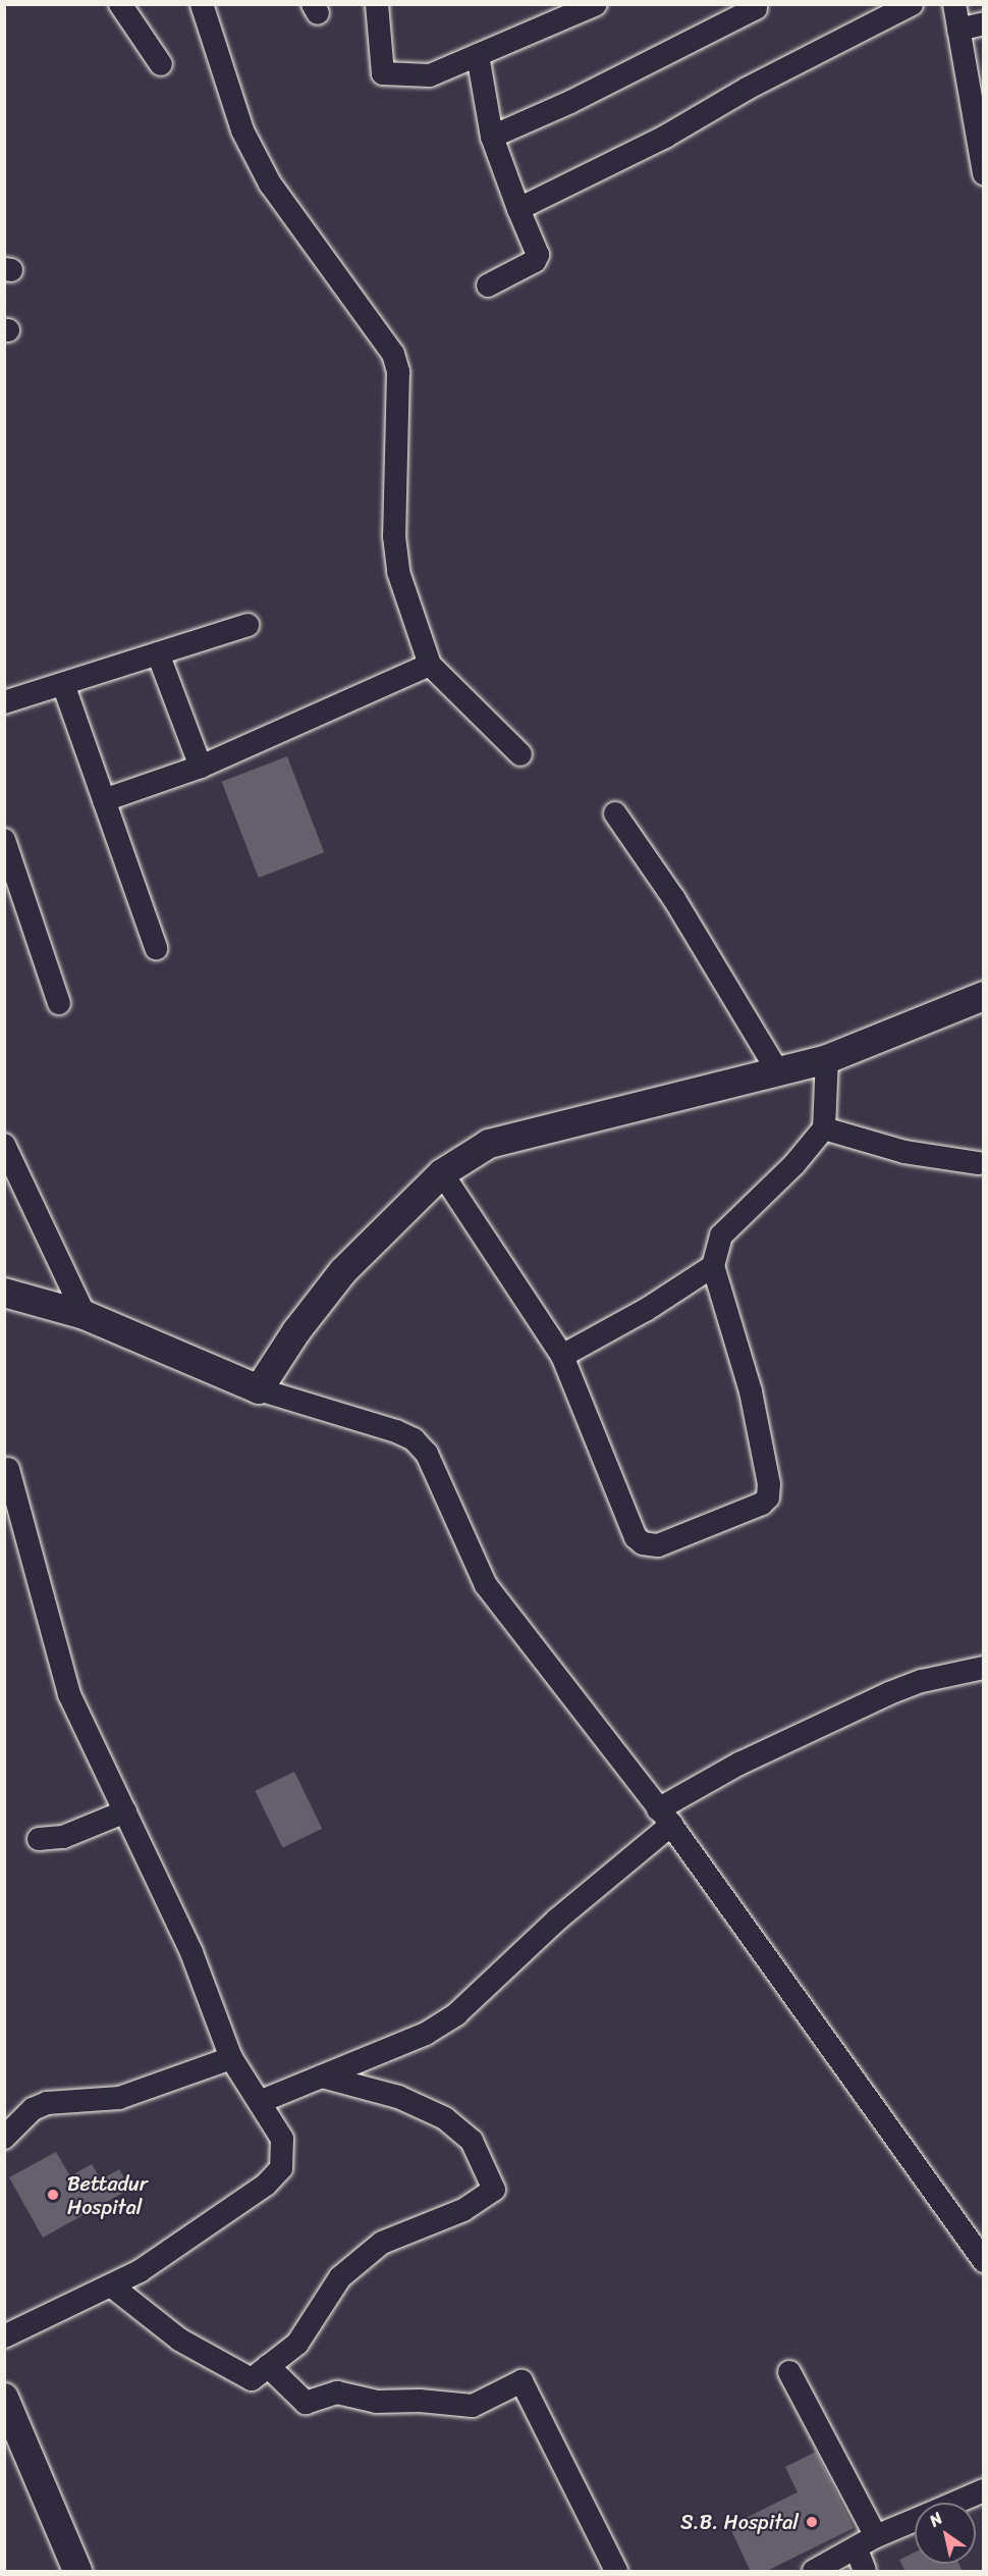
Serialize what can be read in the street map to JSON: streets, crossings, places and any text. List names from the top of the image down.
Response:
{
  "places": ["Bettadur Hospital", "S.B. Hospital"],
  "north": "top left"
}
